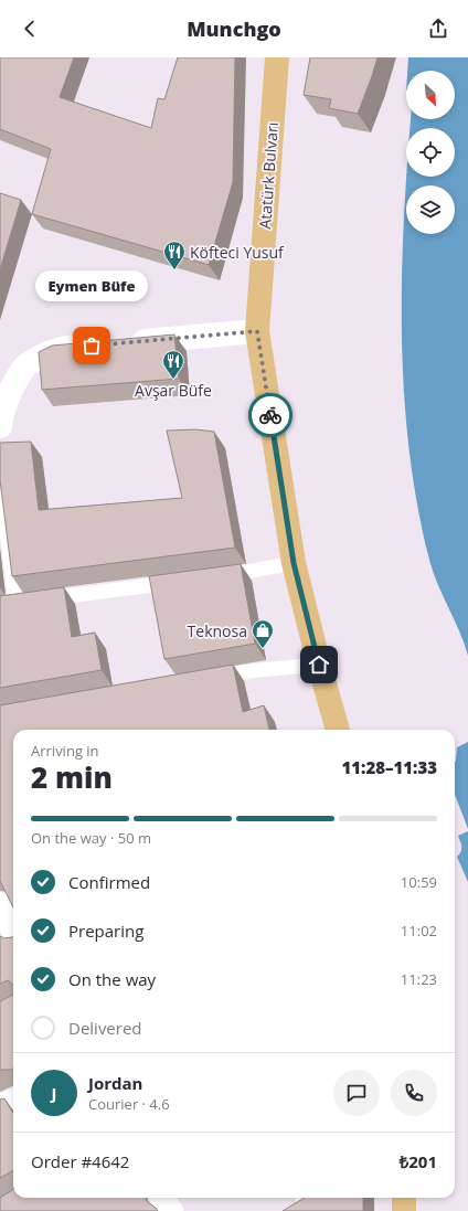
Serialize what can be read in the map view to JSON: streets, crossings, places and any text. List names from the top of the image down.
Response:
{
  "streets": {
    "main road": ["Atatürk Bulvarı"]
  },
  "places": {
    "restaurant": ["Köfteci Yusuf", "Avşar Büfe"],
    "other": ["Eymen Büfe"],
    "shop": ["Teknosa"]
  },
  "north": "bottom right",
  "page": {
    "header": "Munchgo",
    "bubble": "Eymen Büfe",
    "heading": ["2 min", "Arriving in", "11:28–11:33"],
    "panel": [
      "Jordan",
      "Courier · 4.6",
      "Order #4642",
      "₺201"
    ],
    "bar": "On the way · 50 m",
    "list": [
      ["Confirmed", "10:59"],
      ["Preparing", "11:02"],
      ["On the way", "11:23"],
      "Delivered"
    ],
    "round": "J"
  }
}
